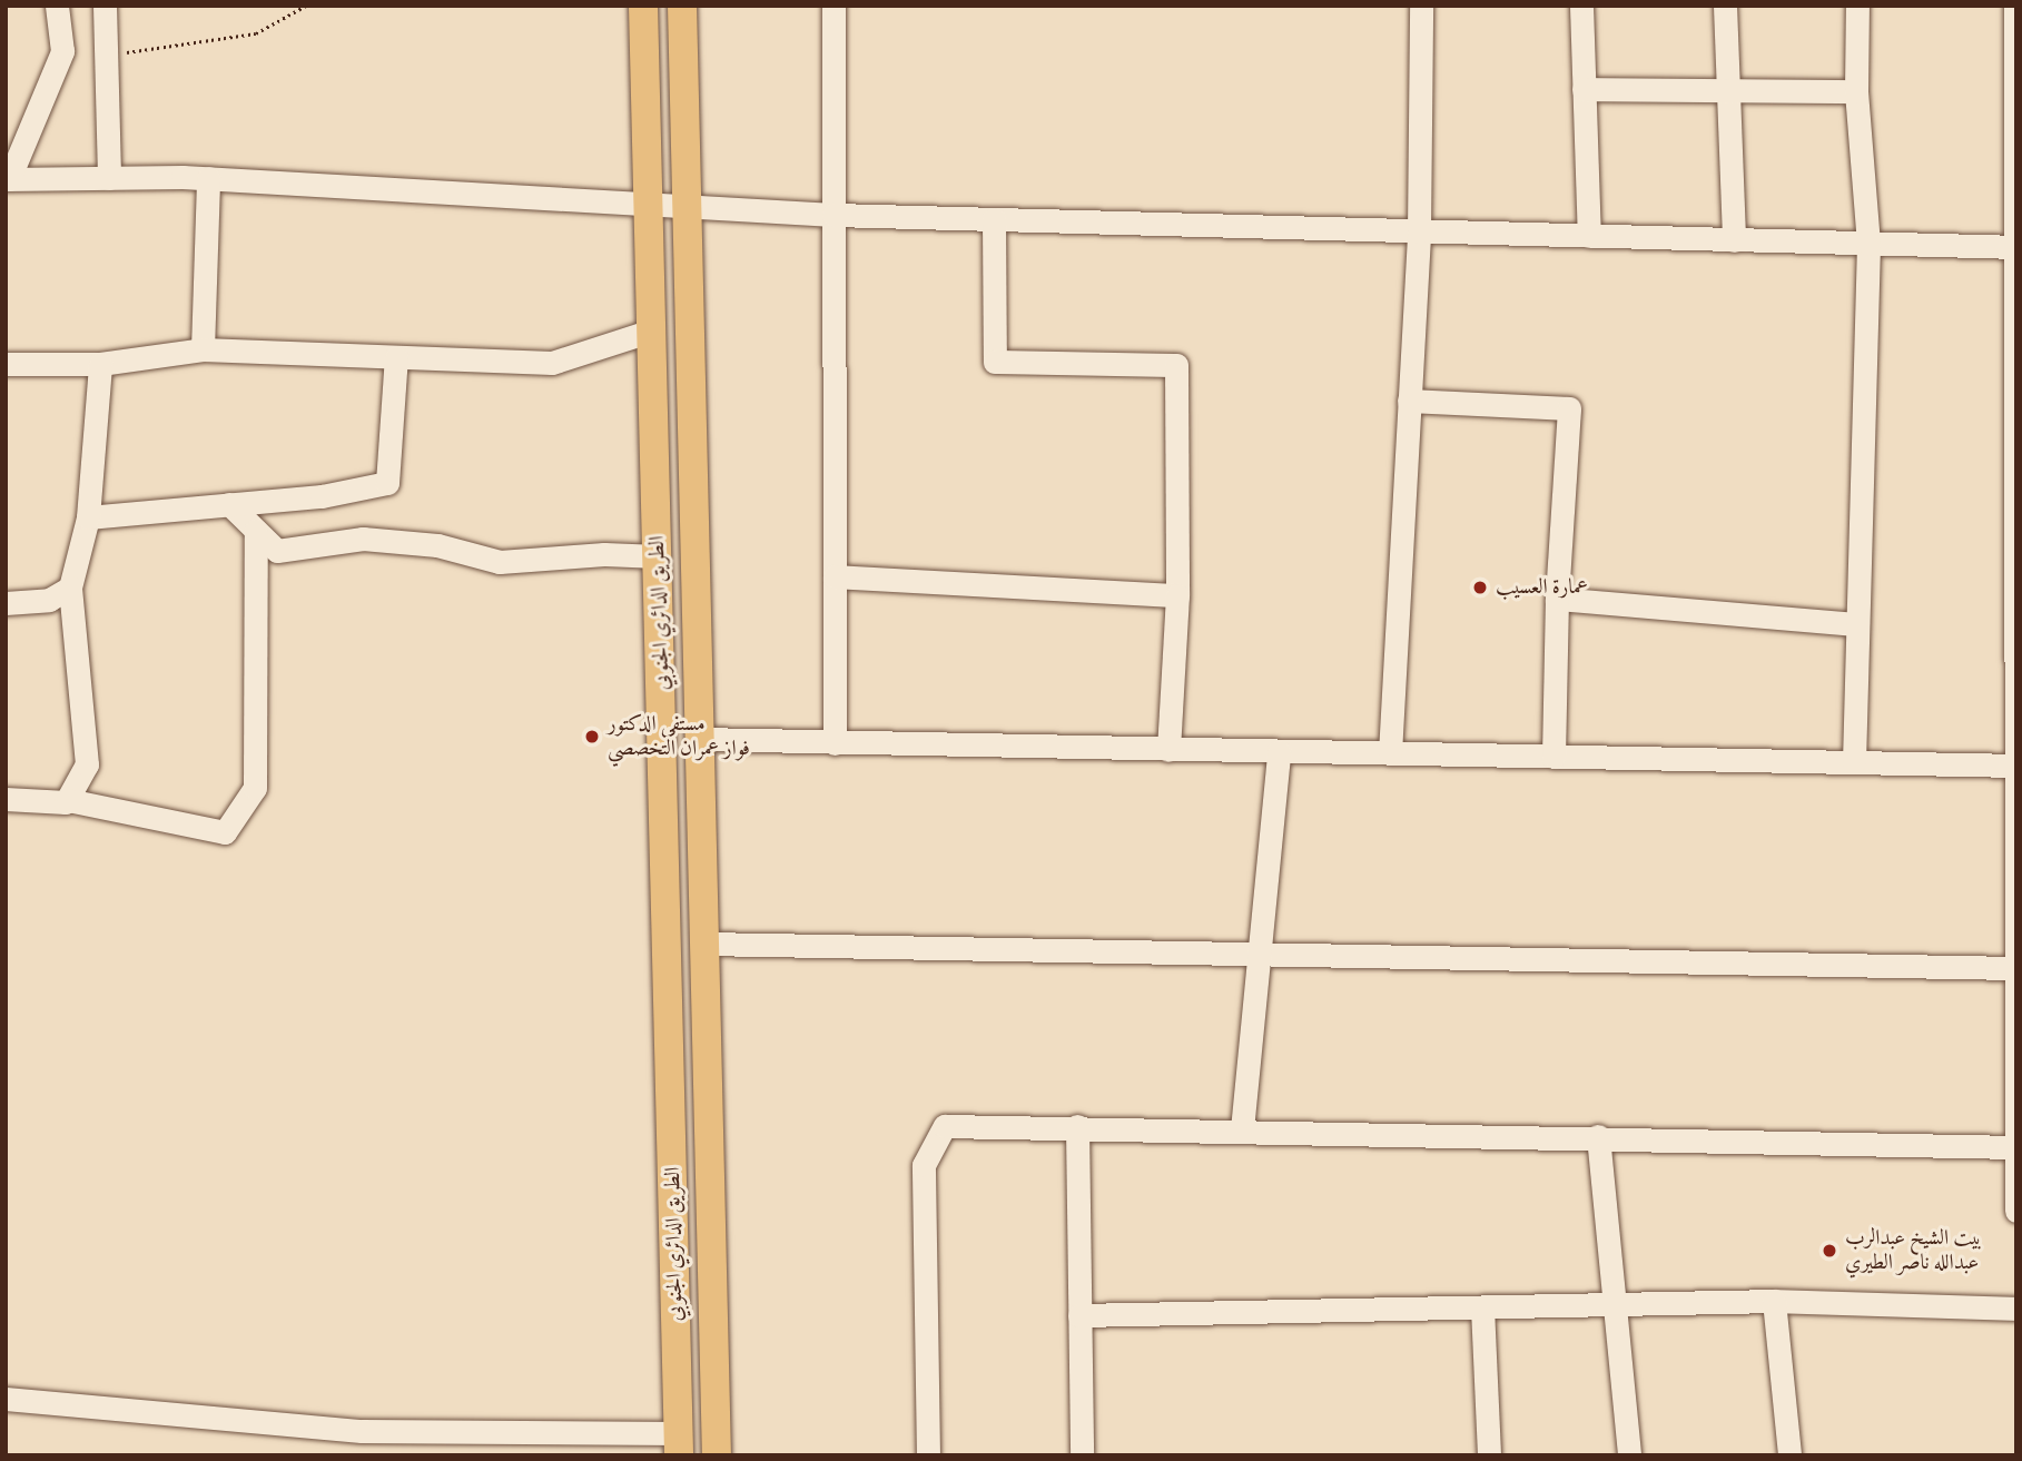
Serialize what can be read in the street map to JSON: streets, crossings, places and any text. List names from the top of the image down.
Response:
{
  "streets": {
    "main road": ["الطريق الدائري الجنوبي"]
  },
  "places": ["عمارة العسيب", "مستفى الدكتور فواز عمران التخصصي", "بيت الشيخ عبدالرب عبدالله ناصر الطيري"]
}
